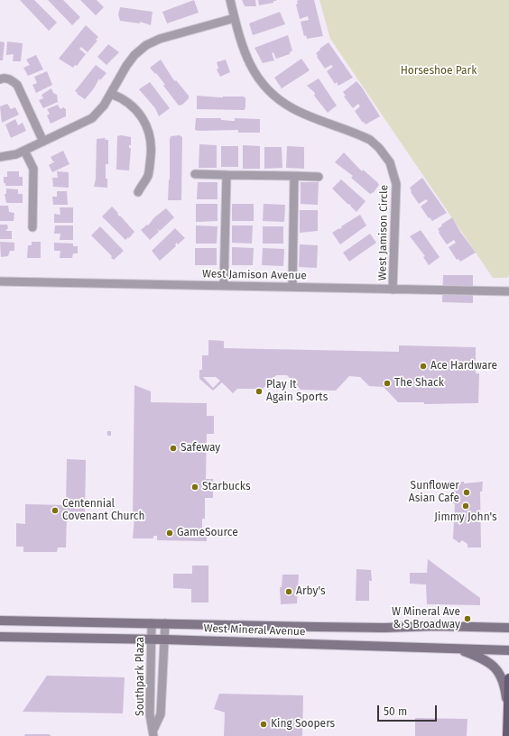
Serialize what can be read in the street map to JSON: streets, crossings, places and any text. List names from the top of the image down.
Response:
{
  "streets": {
    "main road": ["West Mineral Avenue"],
    "street": ["West Jamison Circle", "West Jamison Avenue", "Southpark Plaza"]
  },
  "crossings": [
    ["West Jamison Circle", "West Jamison Avenue"],
    ["West Mineral Avenue", "Southpark Plaza"]
  ],
  "parks": ["Horseshoe Park"],
  "places": [
    "Ace Hardware",
    "The Shack",
    "Play It Again Sports",
    "Safeway",
    "Starbucks",
    "Sunflower Asian Cafe",
    "Jimmy John's",
    "Centennial Covenant Church",
    "GameSource",
    "Arby's",
    "W Mineral Ave & S Broadway",
    "King Soopers"
  ],
  "scale_bar": "50 m"
}
